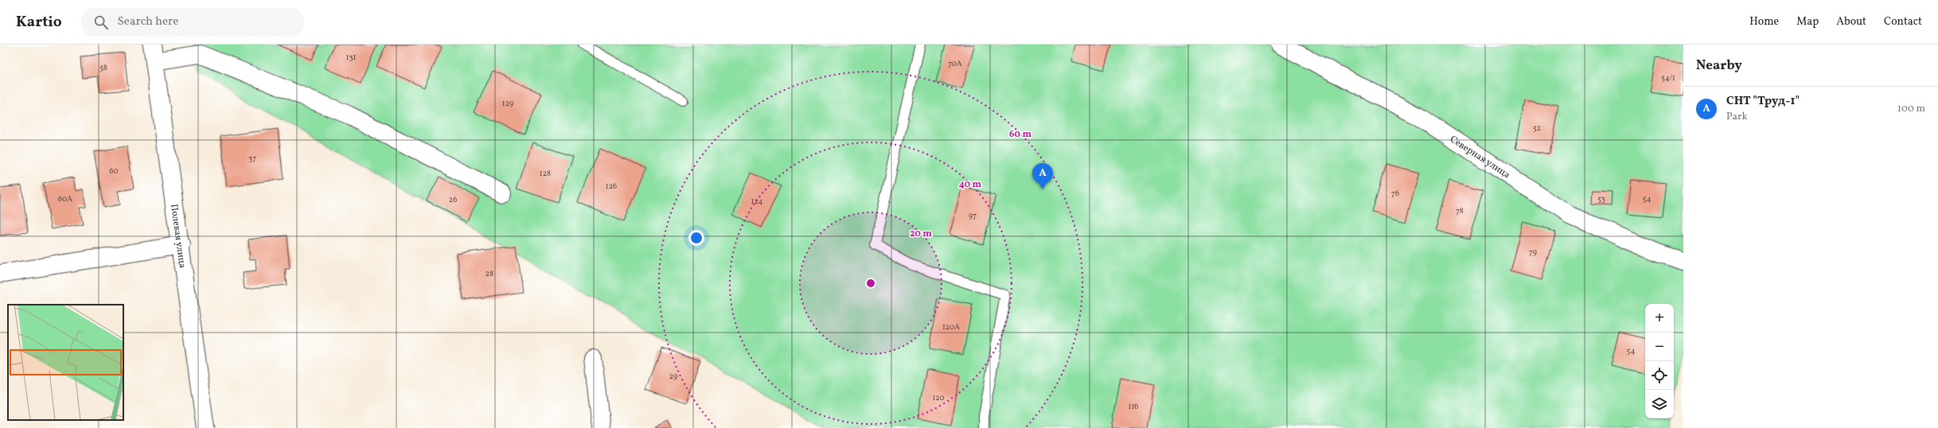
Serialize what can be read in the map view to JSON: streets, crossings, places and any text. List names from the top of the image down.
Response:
{
  "streets": {
    "street": ["Северная улица", "Полевая улица"]
  },
  "house_numbers": [
    "131",
    "70А",
    "58",
    "54/1",
    "129",
    "52",
    "37",
    "60",
    "128",
    "126",
    "76",
    "60А",
    "53",
    "54",
    "26",
    "124",
    "78",
    "97",
    "79",
    "28",
    "120А",
    "54",
    "29",
    "120",
    "116"
  ],
  "page": {
    "header": "Kartio",
    "search": "Search here",
    "nav": [
      "Home",
      "Map",
      "About",
      "Contact"
    ],
    "heading": "Nearby",
    "list": [
      {
        "mark": "A",
        "name": "СНТ \"Труд-1\"",
        "note": "Park",
        "value": "100 m"
      }
    ],
    "pins": "A",
    "map_buttons": ["+", "−"]
  },
  "rings": ["60 m", "40 m", "20 m"]
}
